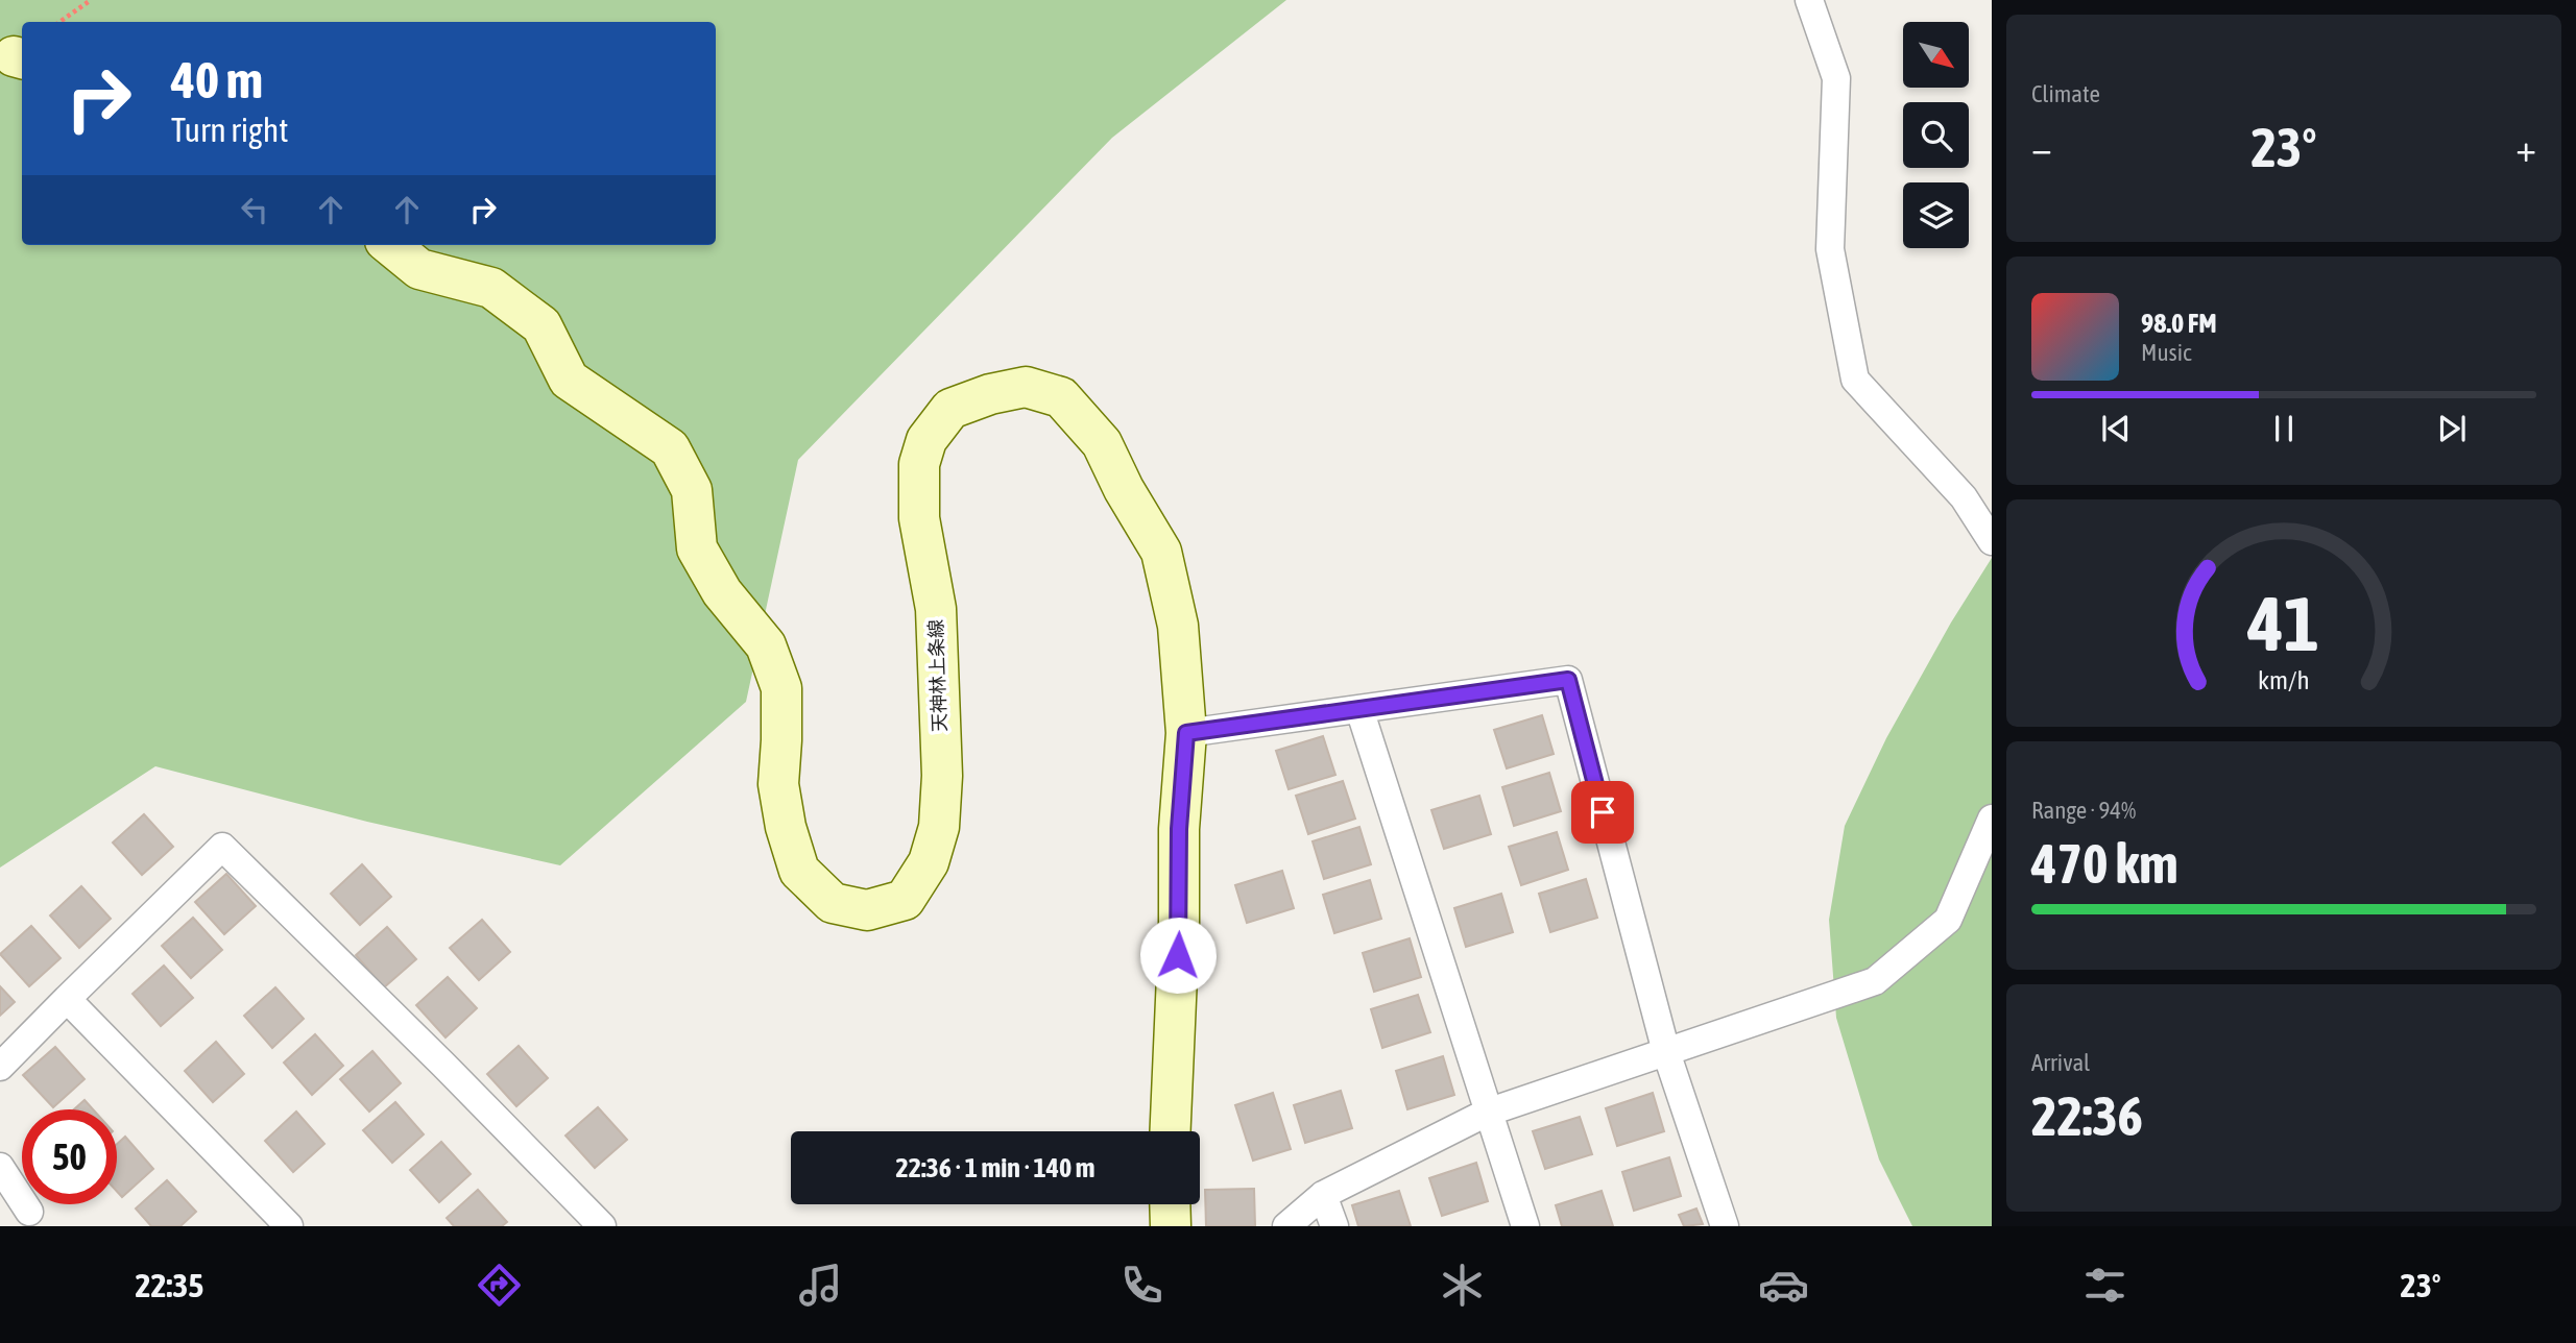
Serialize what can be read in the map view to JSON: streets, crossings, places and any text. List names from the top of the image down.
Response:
{
  "streets": {
    "main road": ["天神林上条線"]
  },
  "north": "bottom right",
  "page": {
    "tile": [
      "Climate",
      ["Range · 94%", "470 km"],
      ["Arrival", "22:36"]
    ],
    "turn": ["40 m", "Turn right"],
    "heat": ["−", "23°", "+"],
    "song": ["98.0 FM", "Music"],
    "limit": "50",
    "trip": "22:36 · 1 min · 140 m",
    "tabs": ["22:35", "23°"],
    "gauge": ["41", "km/h"]
  }
}
